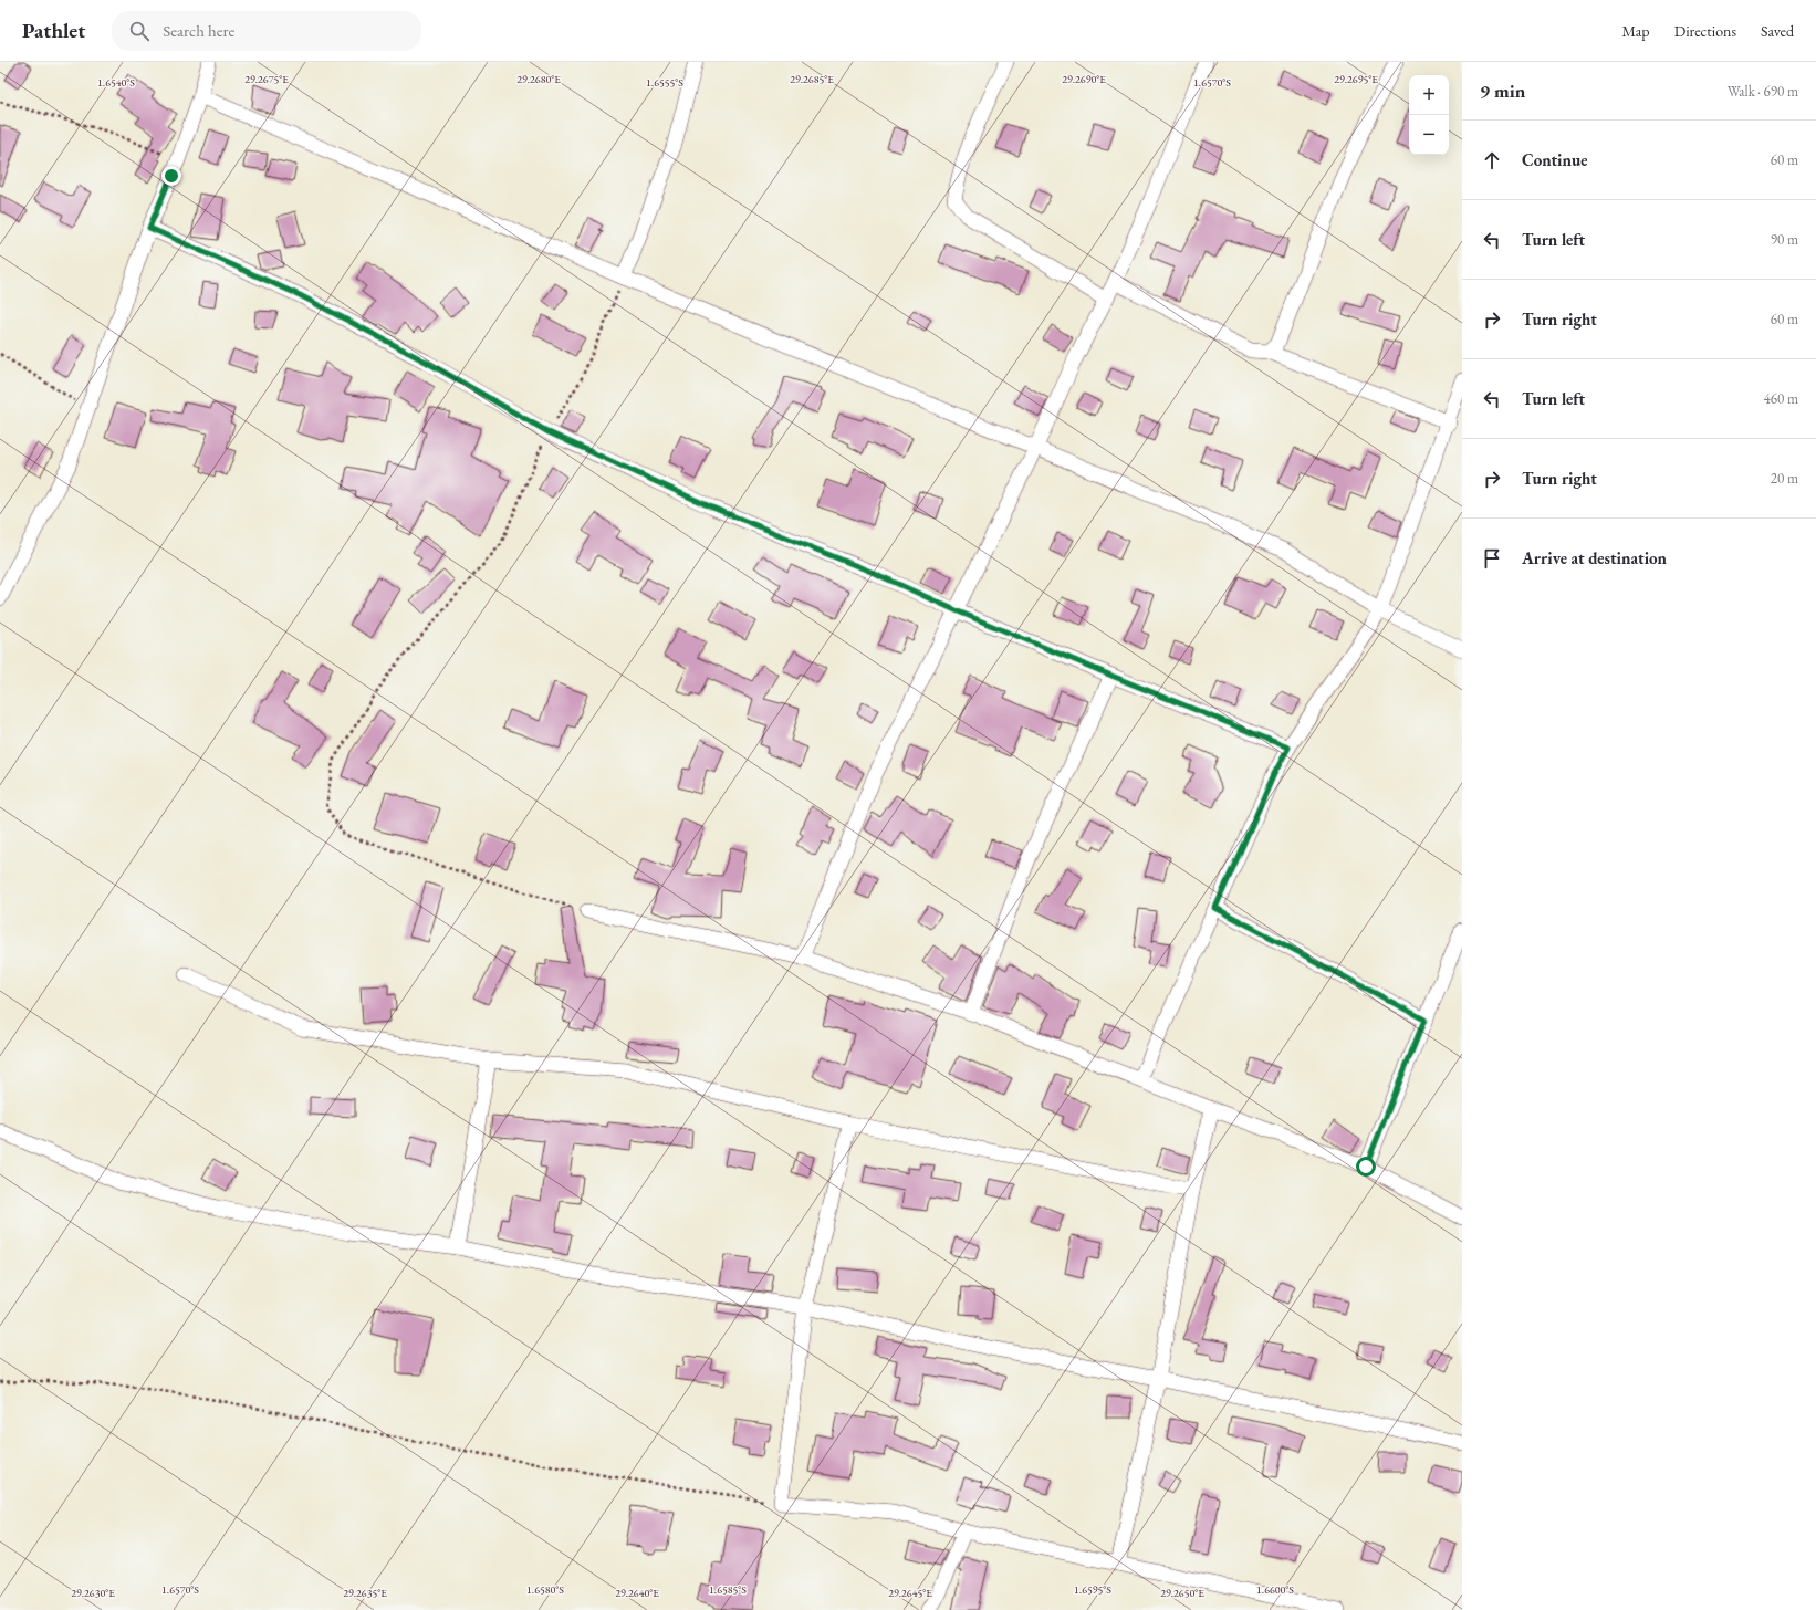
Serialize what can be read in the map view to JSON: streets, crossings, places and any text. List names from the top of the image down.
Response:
{
  "page": {
    "header": "Pathlet",
    "search": "Search here",
    "nav": ["Map", "Directions", "Saved"],
    "heading": ["9 min", "Walk · 690 m"],
    "map_buttons": ["+", "−"],
    "list": [
      ["Continue", "60 m"],
      ["Turn left", "90 m"],
      ["Turn right", "60 m"],
      ["Turn left", "460 m"],
      ["Turn right", "20 m"],
      "Arrive at destination"
    ]
  },
  "coordinates": [
    "29.2675°E",
    "29.2680°E",
    "29.2685°E",
    "29.2690°E",
    "29.2695°E",
    "1.6540°S",
    "1.6555°S",
    "1.6570°S",
    "1.6580°S",
    "1.6585°S",
    "1.6595°S",
    "1.6600°S",
    "29.2630°E",
    "29.2635°E",
    "29.2640°E",
    "29.2645°E",
    "29.2650°E"
  ]
}
